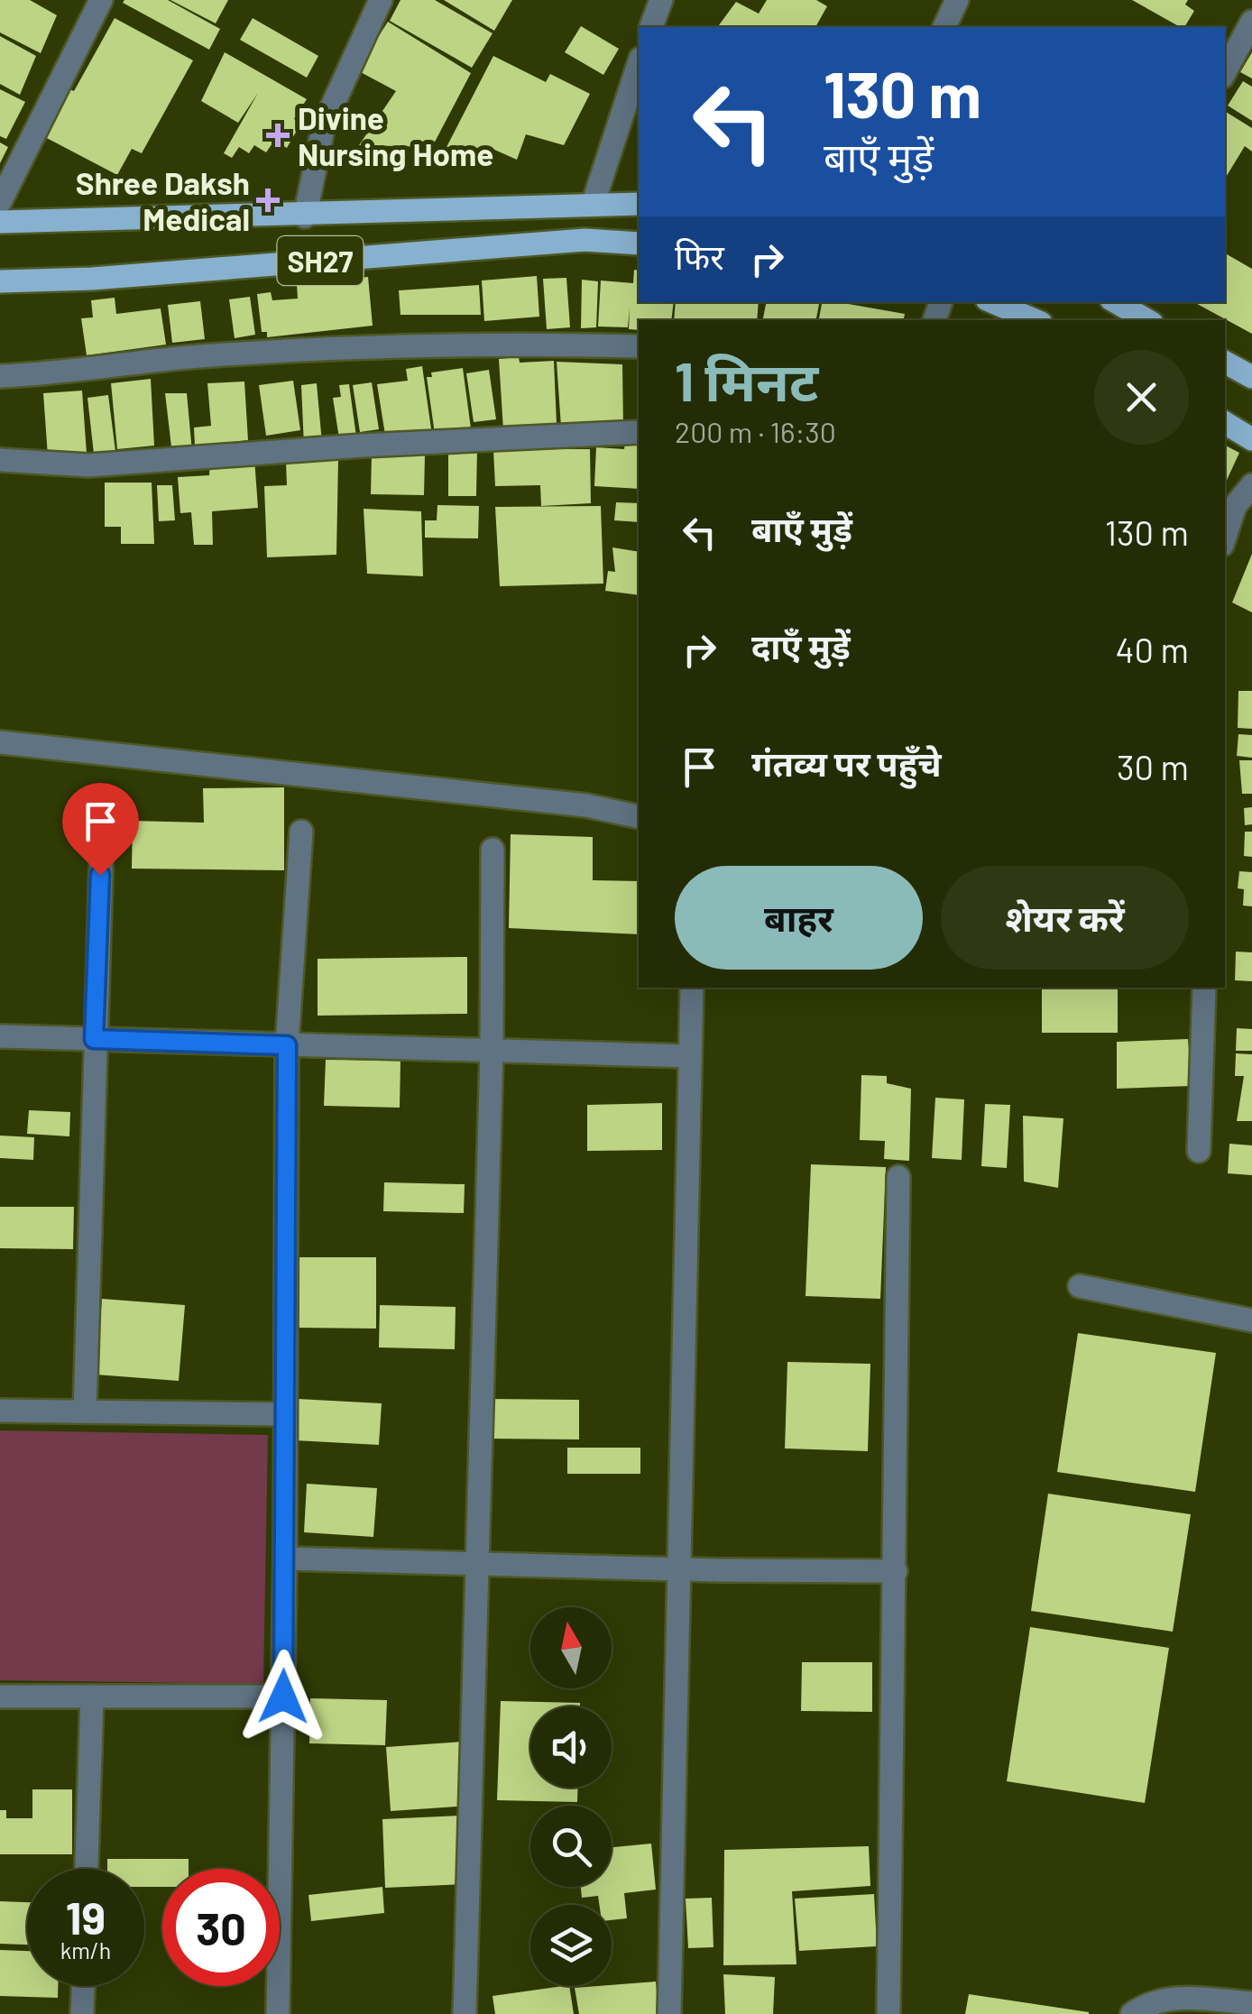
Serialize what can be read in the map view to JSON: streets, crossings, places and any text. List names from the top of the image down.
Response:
{
  "streets": {
    "main road": ["SH27"]
  },
  "places": {
    "health": ["Divine Nursing Home", "Shree Daksh Medical"]
  },
  "north": "top",
  "page": {
    "turn": ["130 m", "बाएँ मुड़ें"],
    "then": "फिर",
    "heading": ["1 मिनट", "200 m · 16:30"],
    "list": [
      {
        "name": "बाएँ मुड़ें",
        "value": "130 m"
      },
      {
        "name": "दाएँ मुड़ें",
        "value": "40 m"
      },
      {
        "name": "गंतव्य पर पहुँचे",
        "value": "30 m"
      }
    ],
    "buttons": ["बाहर", "शेयर करें"],
    "speed": "19 km/h",
    "limit": "30"
  }
}
